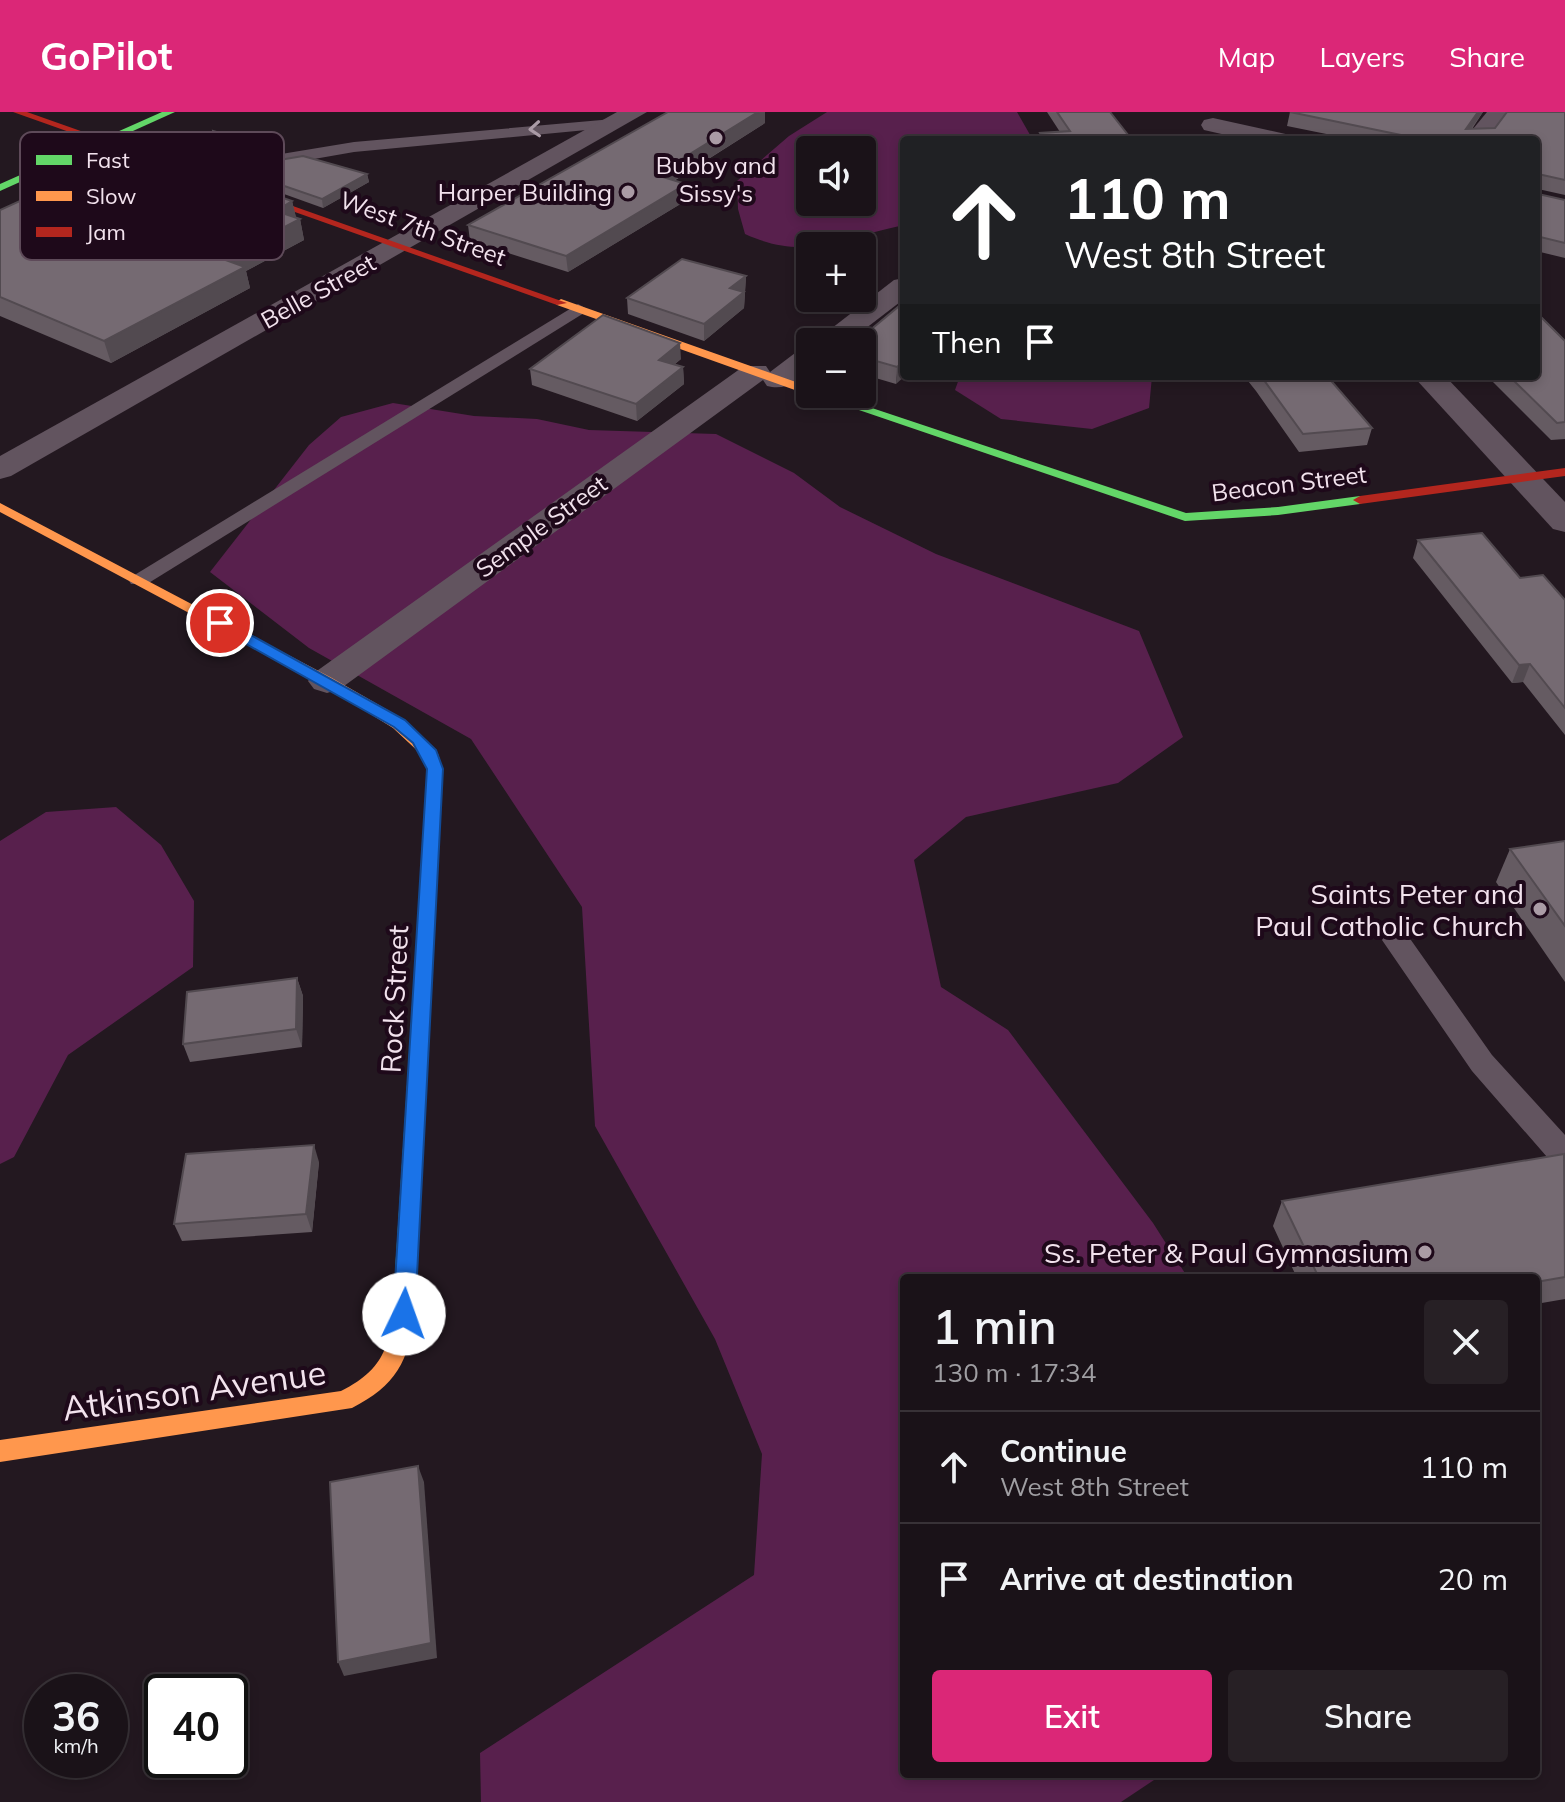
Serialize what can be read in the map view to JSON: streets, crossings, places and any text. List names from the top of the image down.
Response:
{
  "streets": {
    "main road": [
      "West 7th Street",
      "Beacon Street",
      "Rock Street",
      "Atkinson Avenue"
    ],
    "street": ["Belle Street", "Semple Street"]
  },
  "crossings": [
    ["West 7th Street", "Belle Street"],
    ["West 7th Street", "Semple Street"],
    ["Semple Street", "Rock Street"],
    ["Rock Street", "Atkinson Avenue"]
  ],
  "places": [
    "Bubby and Sissy's",
    "Harper Building",
    "Saints Peter and Paul Catholic Church",
    "Ss. Peter & Paul Gymnasium"
  ],
  "legend": ["Fast", "Slow", "Jam"],
  "page": {
    "header": "GoPilot",
    "nav": ["Map", "Layers", "Share"],
    "map_buttons": ["+", "−"],
    "turn": ["110 m", "West 8th Street"],
    "then": "Then",
    "heading": ["1 min", "130 m · 17:34"],
    "list": [
      {
        "name": "Continue",
        "note": "West 8th Street",
        "value": "110 m"
      },
      {
        "name": "Arrive at destination",
        "value": "20 m"
      }
    ],
    "buttons": ["Exit", "Share"],
    "speed": "36 km/h",
    "limit": "40"
  }
}
